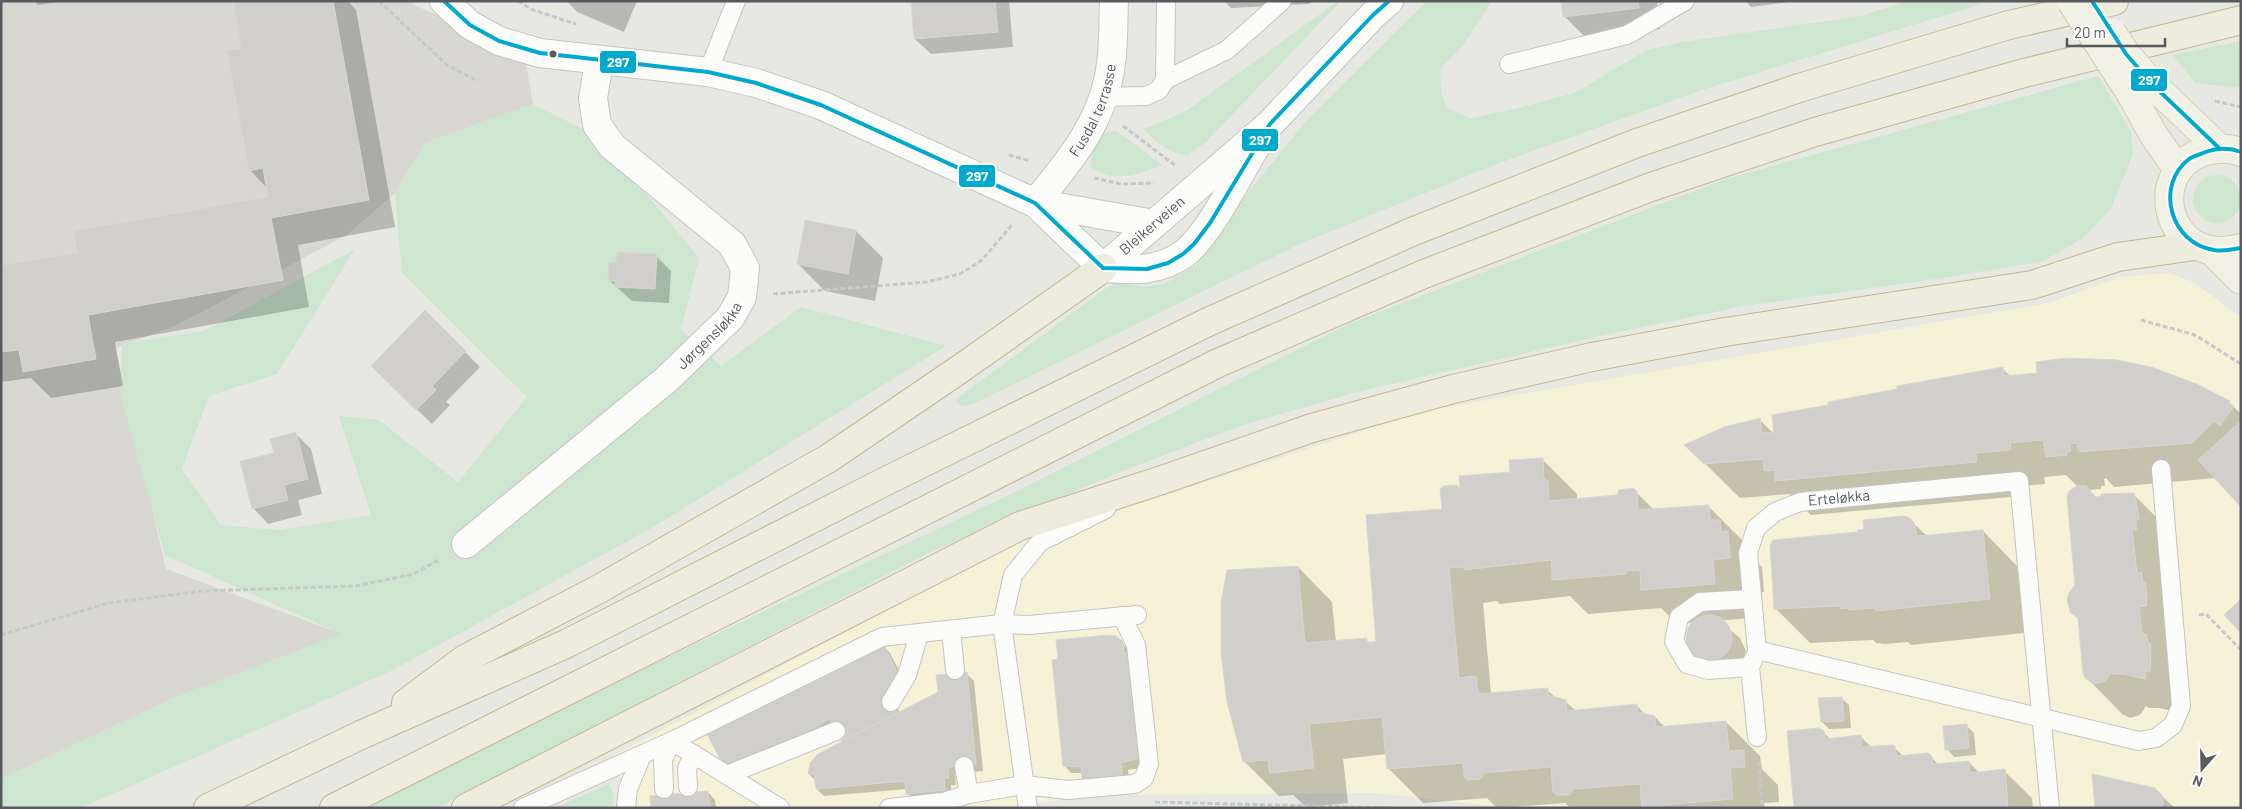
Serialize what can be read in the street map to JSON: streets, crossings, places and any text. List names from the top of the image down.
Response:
{
  "streets": {
    "street": ["Fusdal terrasse", "Bleikerveien", "Jørgensløkka"],
    "lane": ["Erteløkka"]
  },
  "lines": ["transit line 297"],
  "scale_bar": "20 m",
  "north": "bottom"
}
